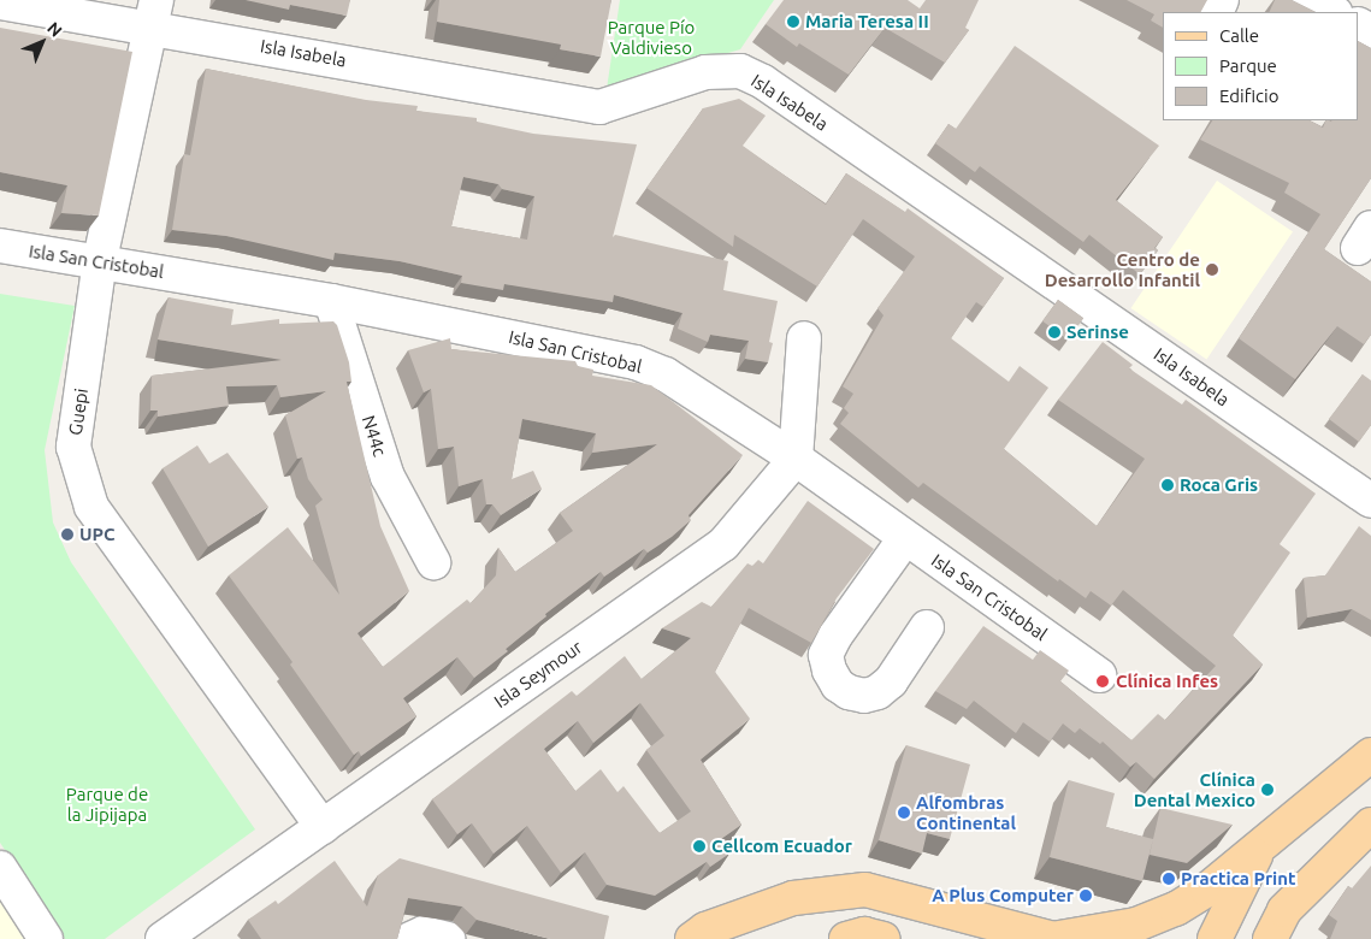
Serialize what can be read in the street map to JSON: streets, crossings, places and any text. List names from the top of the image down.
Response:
{
  "streets": {
    "street": [
      "Isla Isabela",
      "Isla San Cristobal",
      "Guepi",
      "N44c",
      "Isla Seymour"
    ]
  },
  "crossings": [
    ["Isla Isabela", "Guepi"],
    ["Isla San Cristobal", "Guepi"],
    ["Isla San Cristobal", "N44c"],
    ["Isla San Cristobal", "Isla Seymour"],
    ["Guepi", "Isla Seymour"]
  ],
  "parks": ["Parque Pío Valdivieso", "Parque de la Jipijapa"],
  "places": [
    "Maria Teresa II",
    "Centro de Desarrollo Infantil",
    "Serinse",
    "Roca Gris",
    "UPC",
    "Clínica Infes",
    "Clínica Dental Mexico",
    "Alfombras Continental",
    "Cellcom Ecuador",
    "Practica Print",
    "A Plus Computer"
  ],
  "legend": ["Calle", "Parque", "Edificio"],
  "north": "top right"
}
